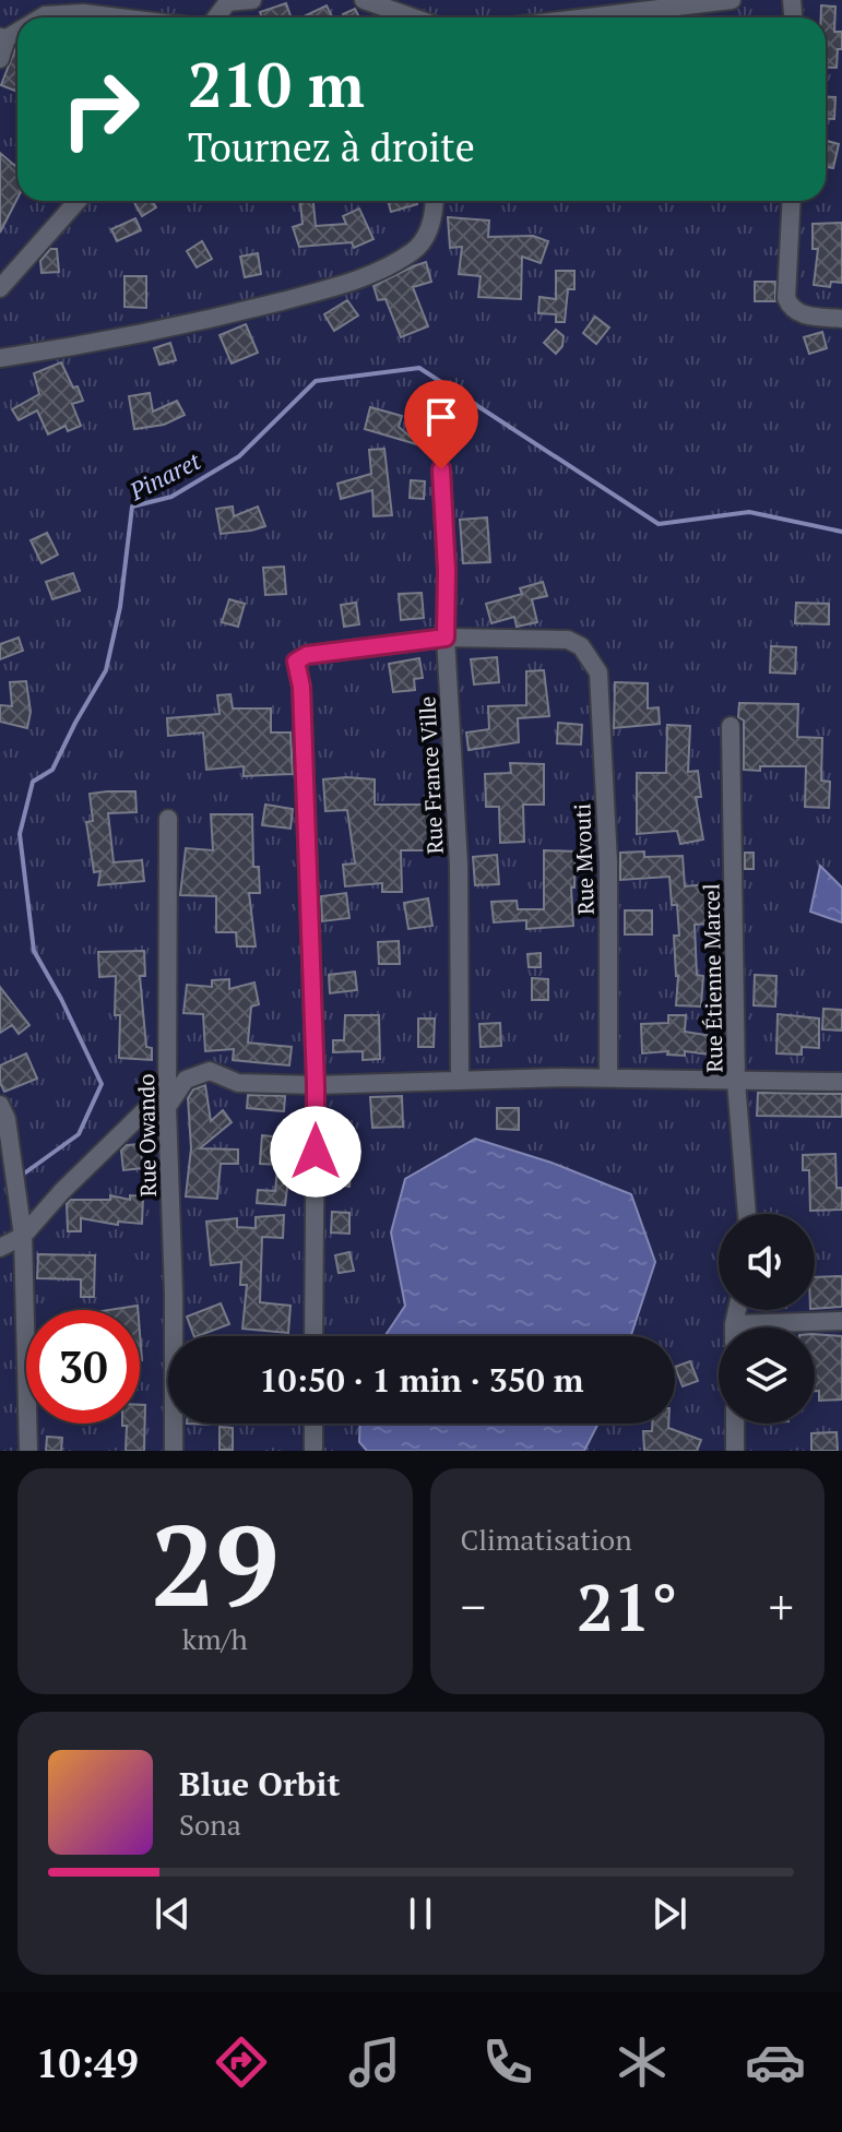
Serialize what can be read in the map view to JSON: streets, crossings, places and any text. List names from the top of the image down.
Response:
{
  "streets": {
    "street": [
      "Rue France Ville",
      "Rue Mvouti",
      "Rue Étienne Marcel",
      "Rue Owando"
    ]
  },
  "crossings": [
    ["Rue France Ville", "Rue Mvouti"]
  ],
  "water": ["Pinaret"],
  "page": {
    "turn": ["210 m", "Tournez à droite"],
    "limit": "30",
    "trip": "10:50 · 1 min · 350 m",
    "tile": [
      ["29", "km/h"],
      "Climatisation"
    ],
    "heat": ["−", "21°", "+"],
    "song": ["Blue Orbit", "Sona"],
    "tabs": "10:49"
  }
}
